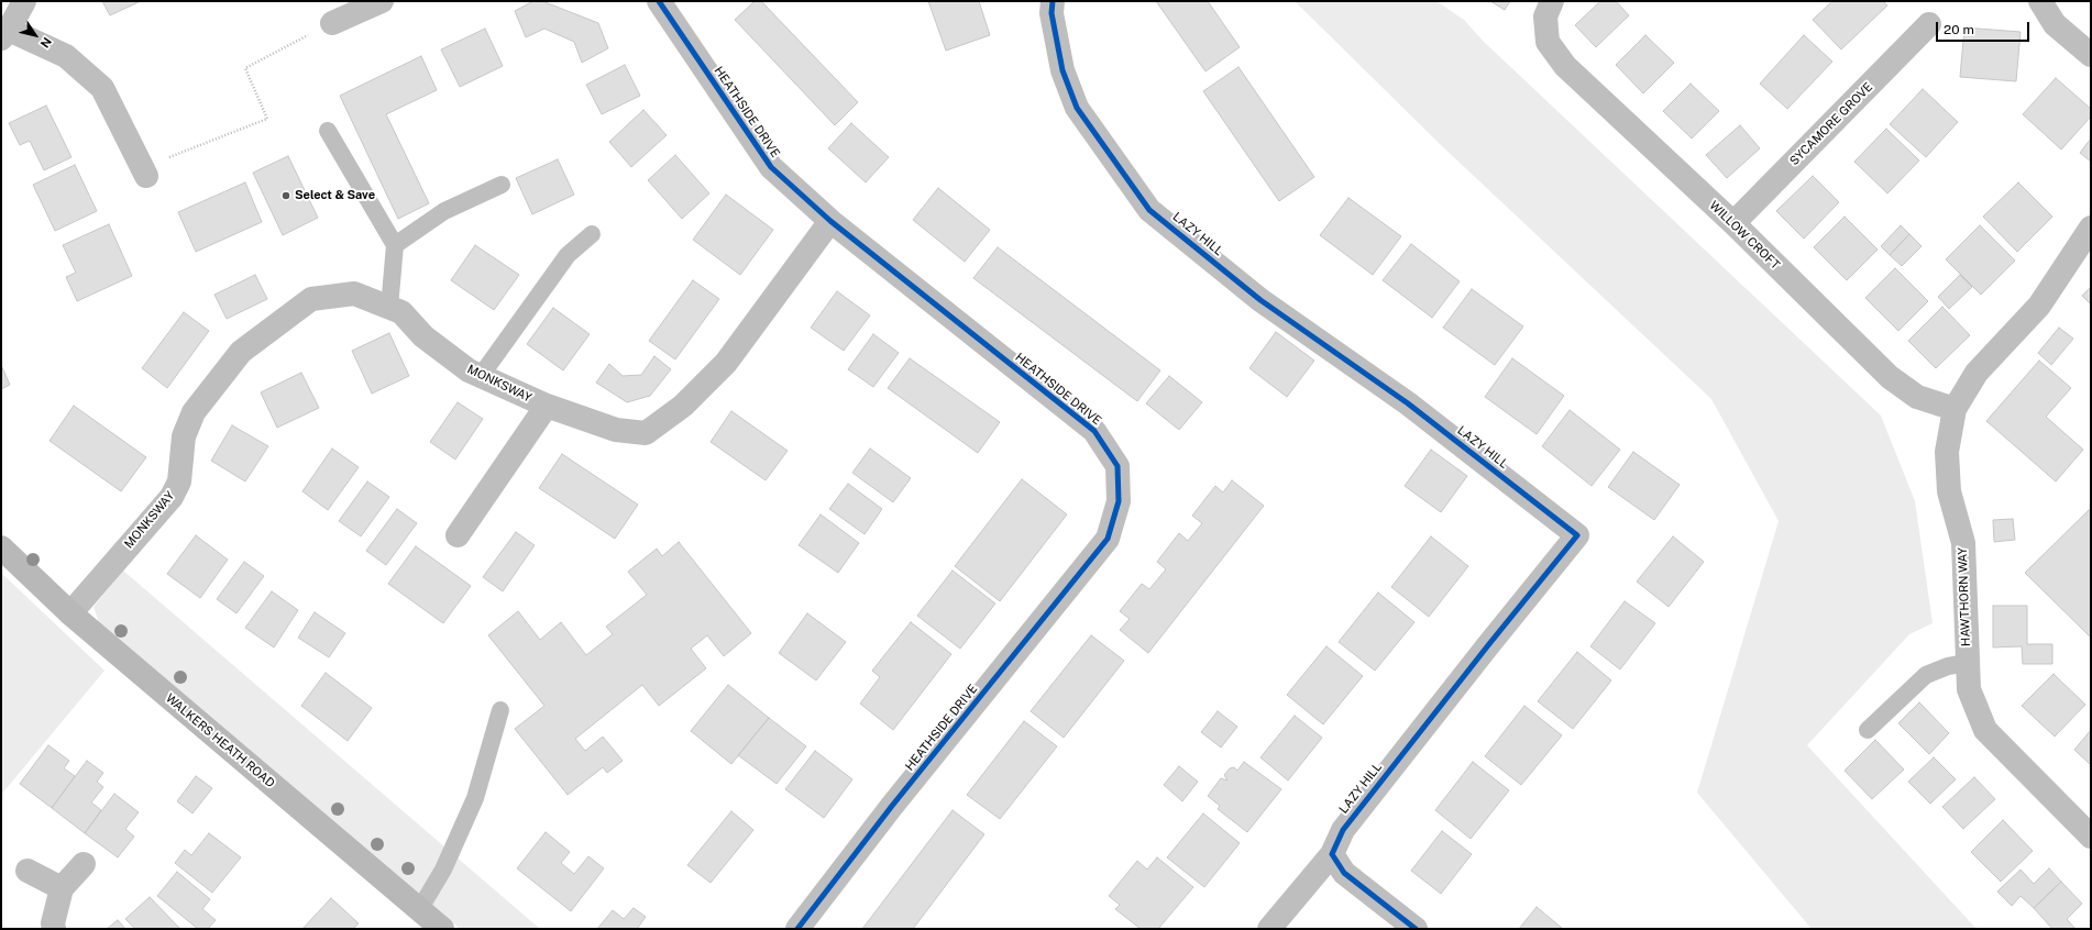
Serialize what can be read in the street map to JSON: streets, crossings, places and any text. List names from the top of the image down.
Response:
{
  "streets": {
    "street": [
      "HEATHSIDE DRIVE",
      "SYCAMORE GROVE",
      "LAZY HILL",
      "WILLOW CROFT",
      "MONKSWAY",
      "HAWTHORN WAY",
      "WALKERS HEATH ROAD"
    ]
  },
  "crossings": [
    ["HEATHSIDE DRIVE", "MONKSWAY"],
    ["SYCAMORE GROVE", "WILLOW CROFT"],
    ["WILLOW CROFT", "HAWTHORN WAY"],
    ["MONKSWAY", "WALKERS HEATH ROAD"]
  ],
  "places": ["Select & Save"],
  "scale_bar": "20 m",
  "north": "bottom right"
}
